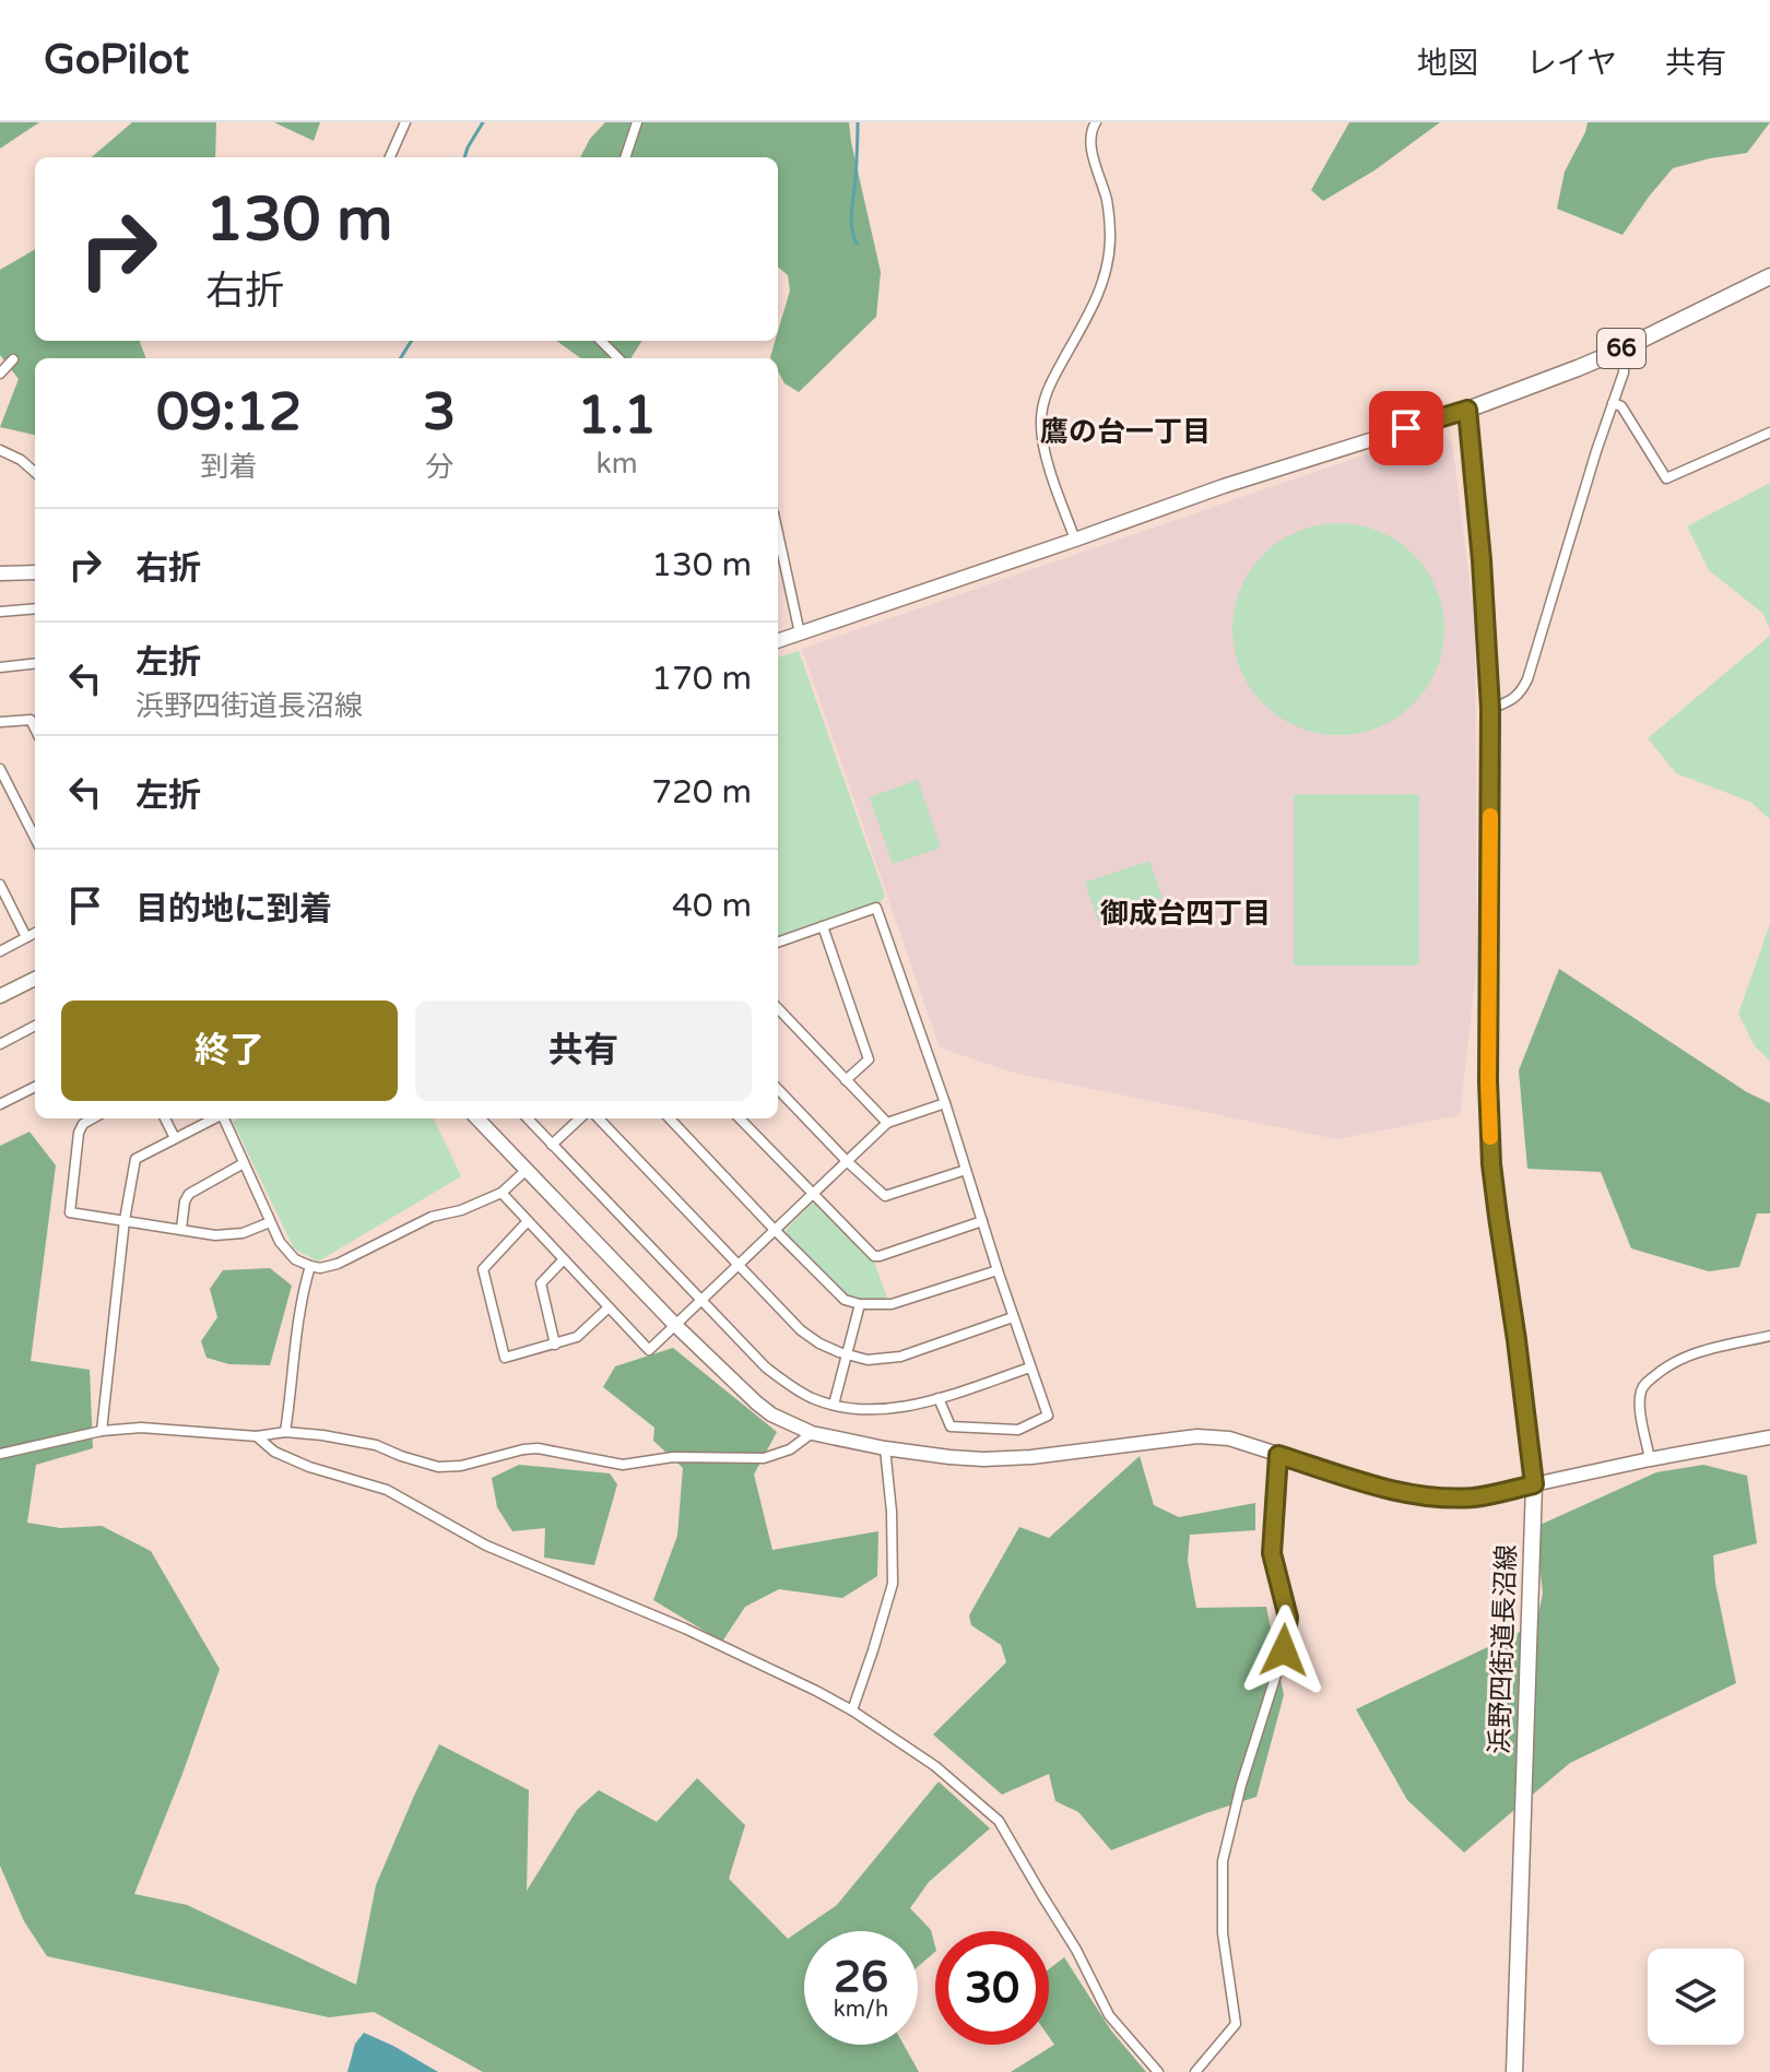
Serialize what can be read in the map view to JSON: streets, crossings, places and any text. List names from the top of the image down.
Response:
{
  "streets": {
    "main road": ["66", "浜野四街道長沼線"]
  },
  "crossings": [
    ["66", "浜野四街道長沼線"]
  ],
  "districts": ["鷹の台一丁目", "御成台四丁目"],
  "page": {
    "header": "GoPilot",
    "nav": ["地図", "レイヤ", "共有"],
    "turn": ["130 m", "右折"],
    "eta": [
      "09:12",
      "到着",
      "3",
      "分",
      "1.1",
      "km"
    ],
    "list": [
      {
        "name": "右折",
        "value": "130 m"
      },
      {
        "name": "左折",
        "note": "浜野四街道長沼線",
        "value": "170 m"
      },
      {
        "name": "左折",
        "value": "720 m"
      },
      {
        "name": "目的地に到着",
        "value": "40 m"
      }
    ],
    "buttons": ["終了", "共有"],
    "speed": "26 km/h",
    "limit": "30"
  }
}
